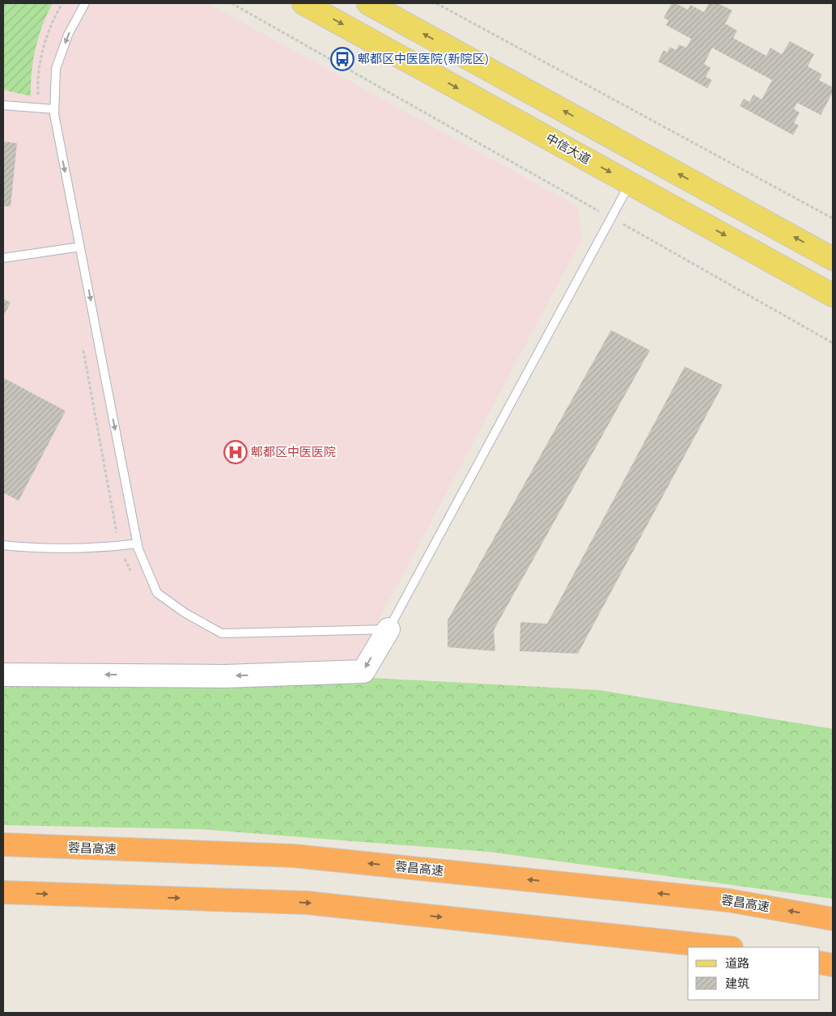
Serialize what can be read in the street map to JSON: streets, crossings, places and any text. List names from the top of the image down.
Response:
{
  "streets": {
    "highway": ["蓉昌高速"],
    "main road": ["中信大道"]
  },
  "places": {
    "bus stop": ["郫都区中医医院(新院区)"],
    "hospital": ["郫都区中医医院"]
  },
  "legend": ["道路", "建筑"]
}
